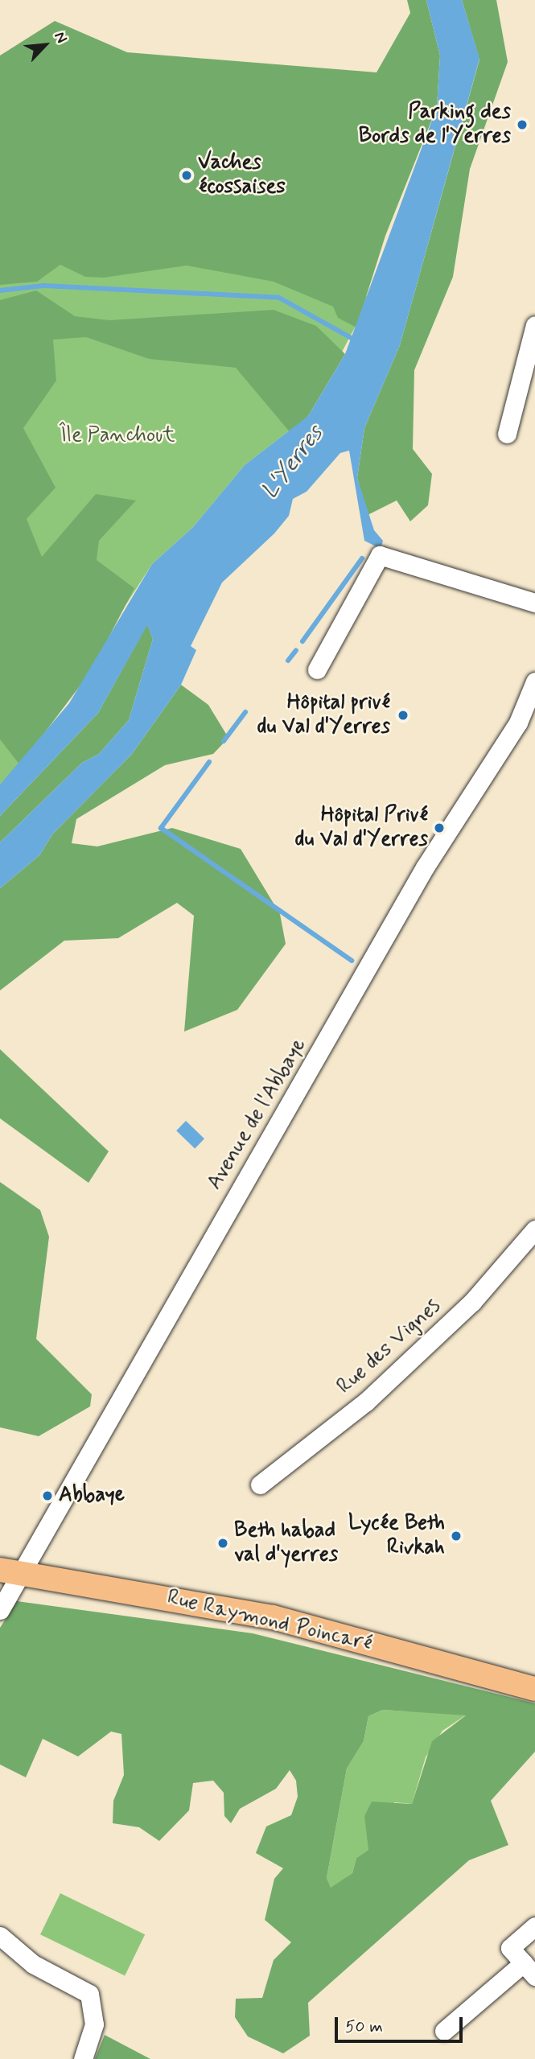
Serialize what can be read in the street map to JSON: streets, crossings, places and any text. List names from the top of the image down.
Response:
{
  "streets": {
    "main road": ["Rue Raymond Poincaré"],
    "street": ["Avenue de l'Abbaye", "Rue des Vignes"]
  },
  "crossings": [
    ["Avenue de l'Abbaye", "Rue Raymond Poincaré"]
  ],
  "water": ["L'Yerres"],
  "parks": ["Île Panchout"],
  "places": [
    "Parking des Bords de l'Yerres",
    "Vaches écossaises",
    "Hôpital privé du Val d'Yerres",
    "Hôpital Privé du Val d'Yerres",
    "Abbaye",
    "Lycée Beth Rivkah",
    "Beth habad val d'yerres"
  ],
  "scale_bar": "50 m",
  "north": "top right"
}
